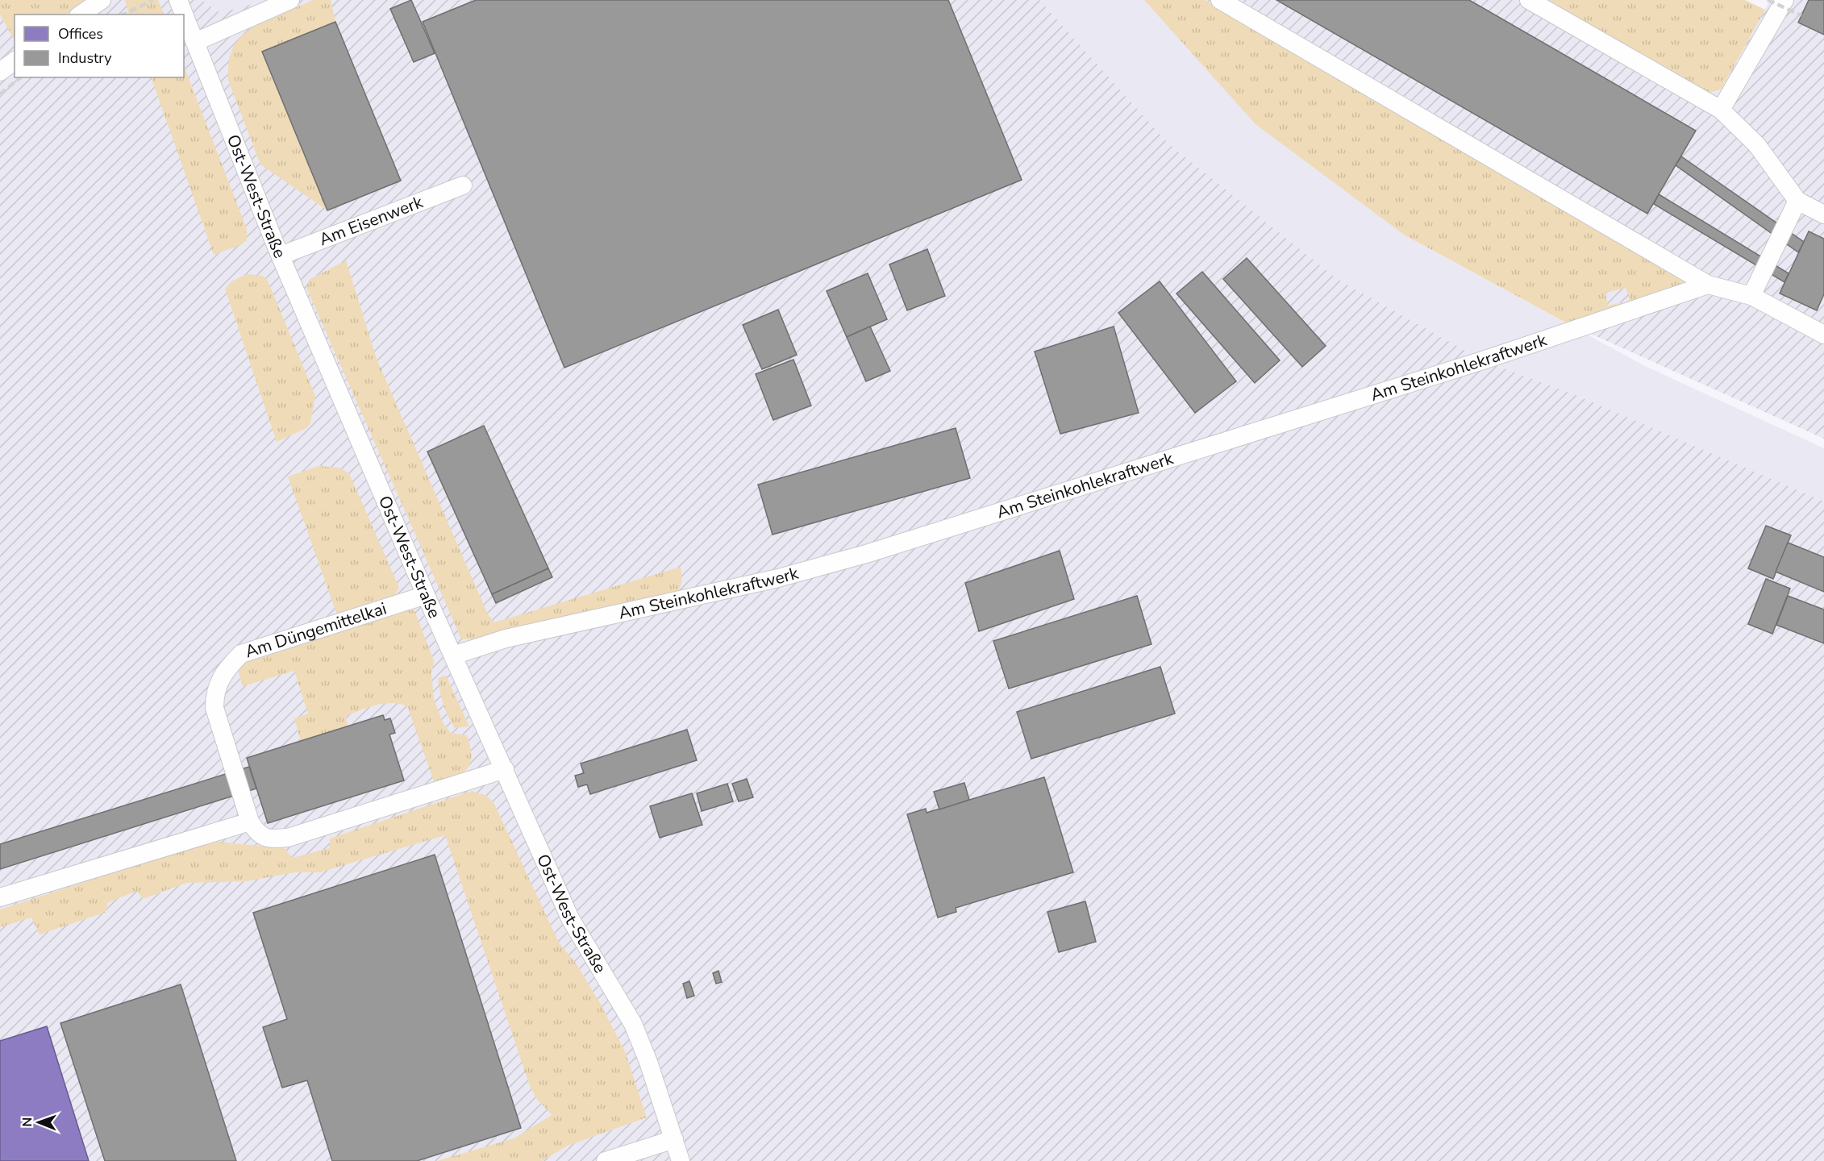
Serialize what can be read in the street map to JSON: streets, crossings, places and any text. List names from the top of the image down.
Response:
{
  "streets": {
    "street": [
      "Ost-West-Straße",
      "Am Eisenwerk",
      "Am Steinkohlekraftwerk",
      "Am Düngemittelkai"
    ]
  },
  "crossings": [
    ["Ost-West-Straße", "Am Eisenwerk"],
    ["Ost-West-Straße", "Am Steinkohlekraftwerk"],
    ["Ost-West-Straße", "Am Düngemittelkai"]
  ],
  "legend": ["Offices", "Industry"],
  "north": "left"
}
